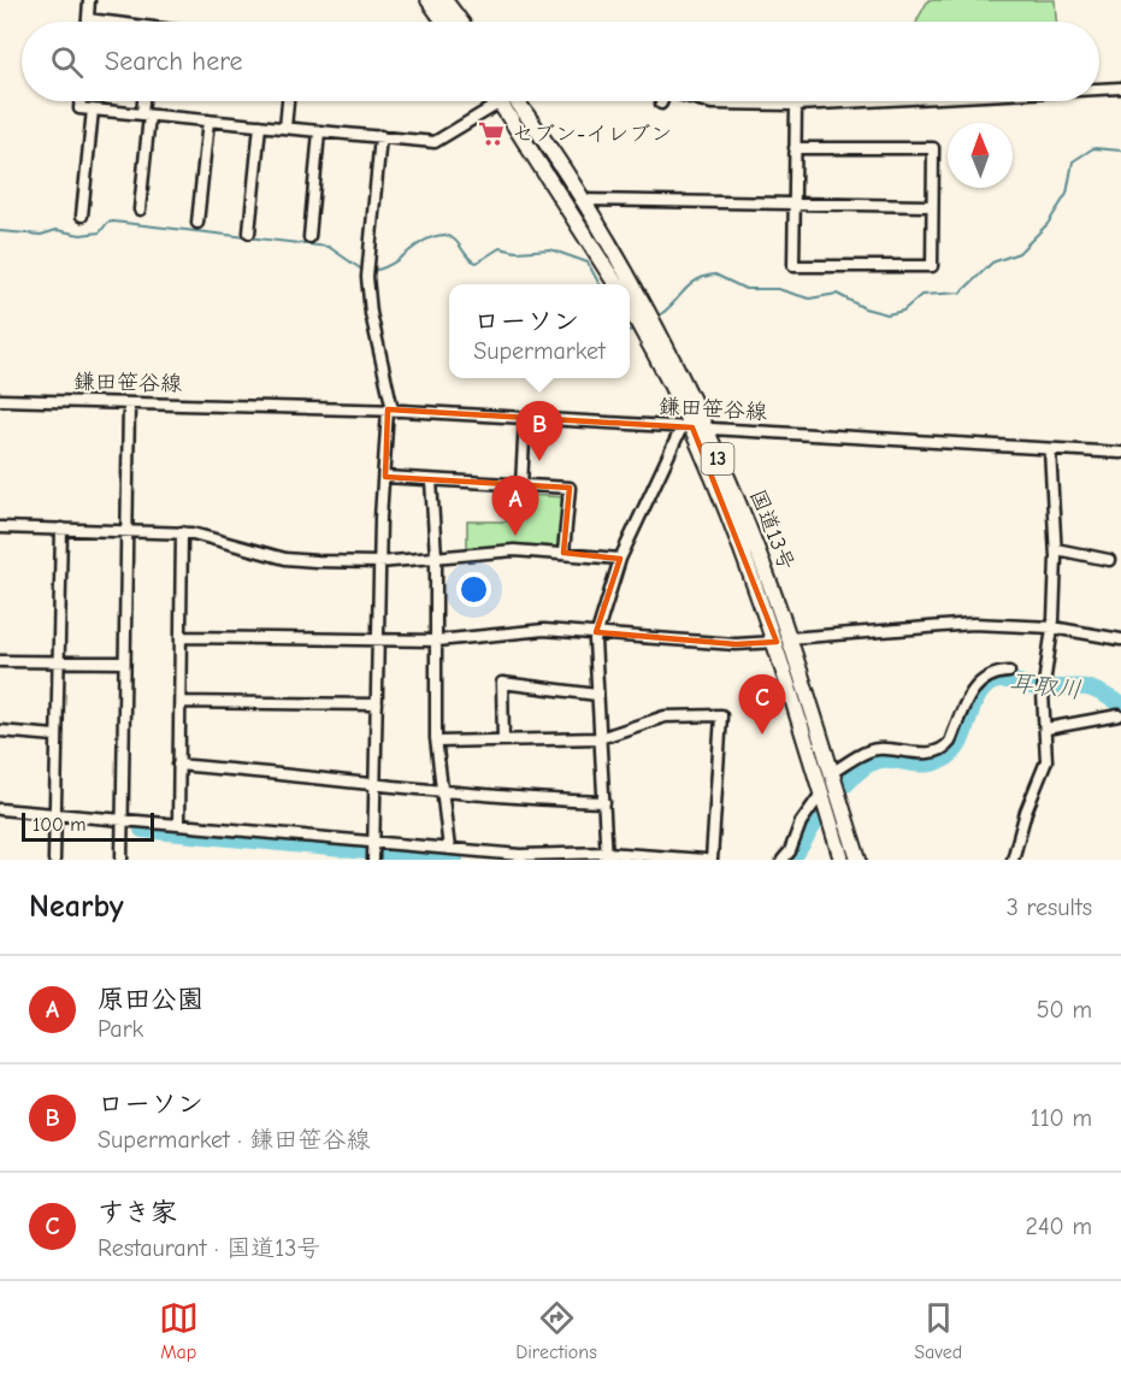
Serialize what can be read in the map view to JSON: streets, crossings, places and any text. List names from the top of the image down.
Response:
{
  "streets": {
    "highway": ["13", "国道13号"],
    "street": ["鎌田笹谷線"]
  },
  "crossings": [
    ["鎌田笹谷線", "国道13号"]
  ],
  "water": ["耳取川"],
  "places": {
    "supermarket": ["セブン-イレブン"]
  },
  "scale_bar": "100 m",
  "north": "top",
  "page": {
    "search": "Search here",
    "popup": ["ローソン", "Supermarket"],
    "pins": ["B", "A", "C"],
    "scale": "100 m",
    "heading": ["Nearby", "3 results"],
    "list": [
      {
        "mark": "A",
        "name": "原田公園",
        "note": "Park",
        "value": "50 m"
      },
      {
        "mark": "B",
        "name": "ローソン",
        "note": "Supermarket · 鎌田笹谷線",
        "value": "110 m"
      },
      {
        "mark": "C",
        "name": "すき家",
        "note": "Restaurant · 国道13号",
        "value": "240 m"
      }
    ],
    "nav": ["Map", "Directions", "Saved"]
  }
}
